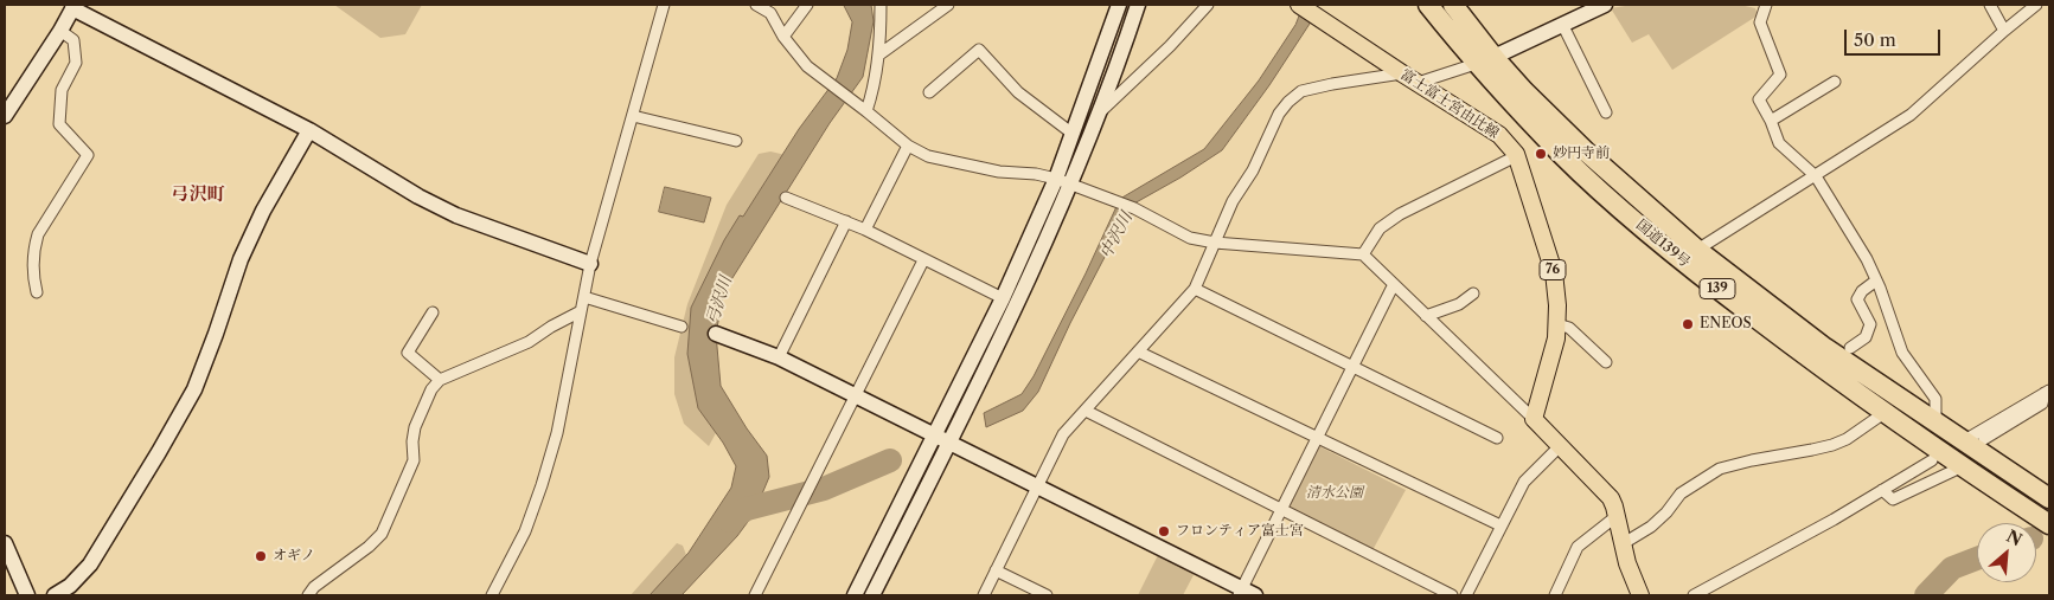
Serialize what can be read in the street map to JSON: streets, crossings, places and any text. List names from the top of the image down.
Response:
{
  "streets": {
    "highway": ["国道139号", "139"],
    "main road": ["富士富士宮由比線", "76"]
  },
  "districts": ["弓沢町"],
  "water": ["中沢川", "弓沢川"],
  "parks": ["清水公園"],
  "places": [
    "妙円寺前",
    "ENEOS",
    "フロンティア富士宮",
    "オギノ"
  ],
  "scale_bar": "50 m",
  "north": "top right"
}
